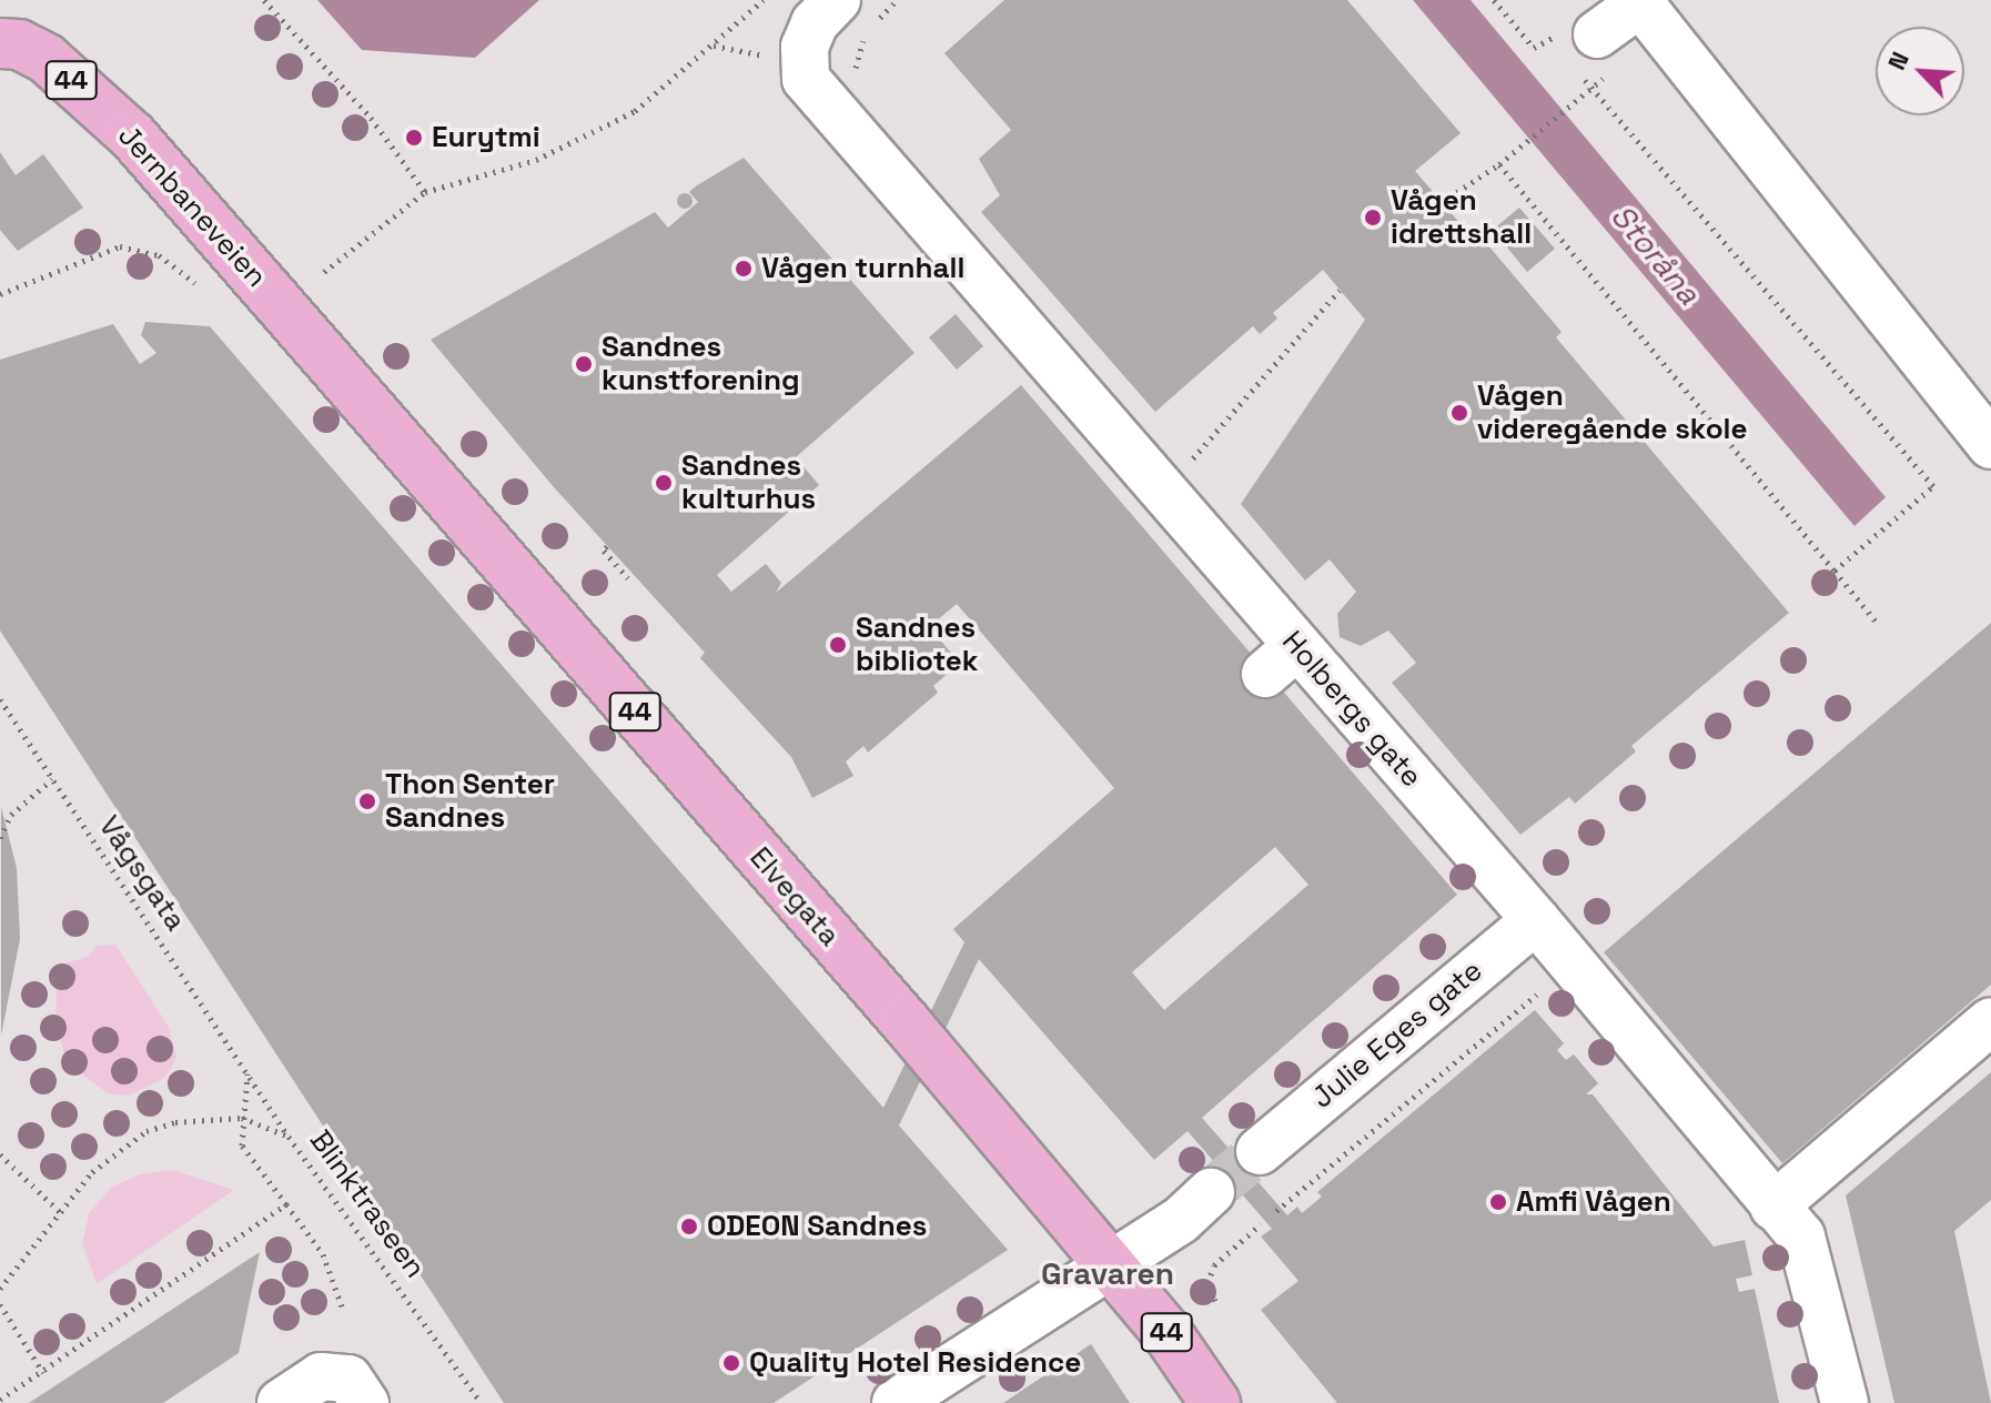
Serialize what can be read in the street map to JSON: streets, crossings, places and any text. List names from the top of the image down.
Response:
{
  "streets": {
    "main road": ["44", "Jernbaneveien", "Elvegata"],
    "street": ["Holbergs gate", "Julie Eges gate"],
    "path": ["Vågsgata", "Blinktraseen"]
  },
  "crossings": [
    ["Jernbaneveien", "Elvegata"],
    ["Holbergs gate", "Julie Eges gate"],
    ["Vågsgata", "Blinktraseen"]
  ],
  "districts": ["Gravaren"],
  "water": ["Storåna"],
  "places": [
    "Eurytmi",
    "Vågen idrettshall",
    "Vågen turnhall",
    "Sandnes kunstforening",
    "Vågen videregående skole",
    "Sandnes kulturhus",
    "Sandnes bibliotek",
    "Thon Senter Sandnes",
    "Amfi Vågen",
    "ODEON Sandnes",
    "Quality Hotel Residence"
  ],
  "north": "top left"
}
